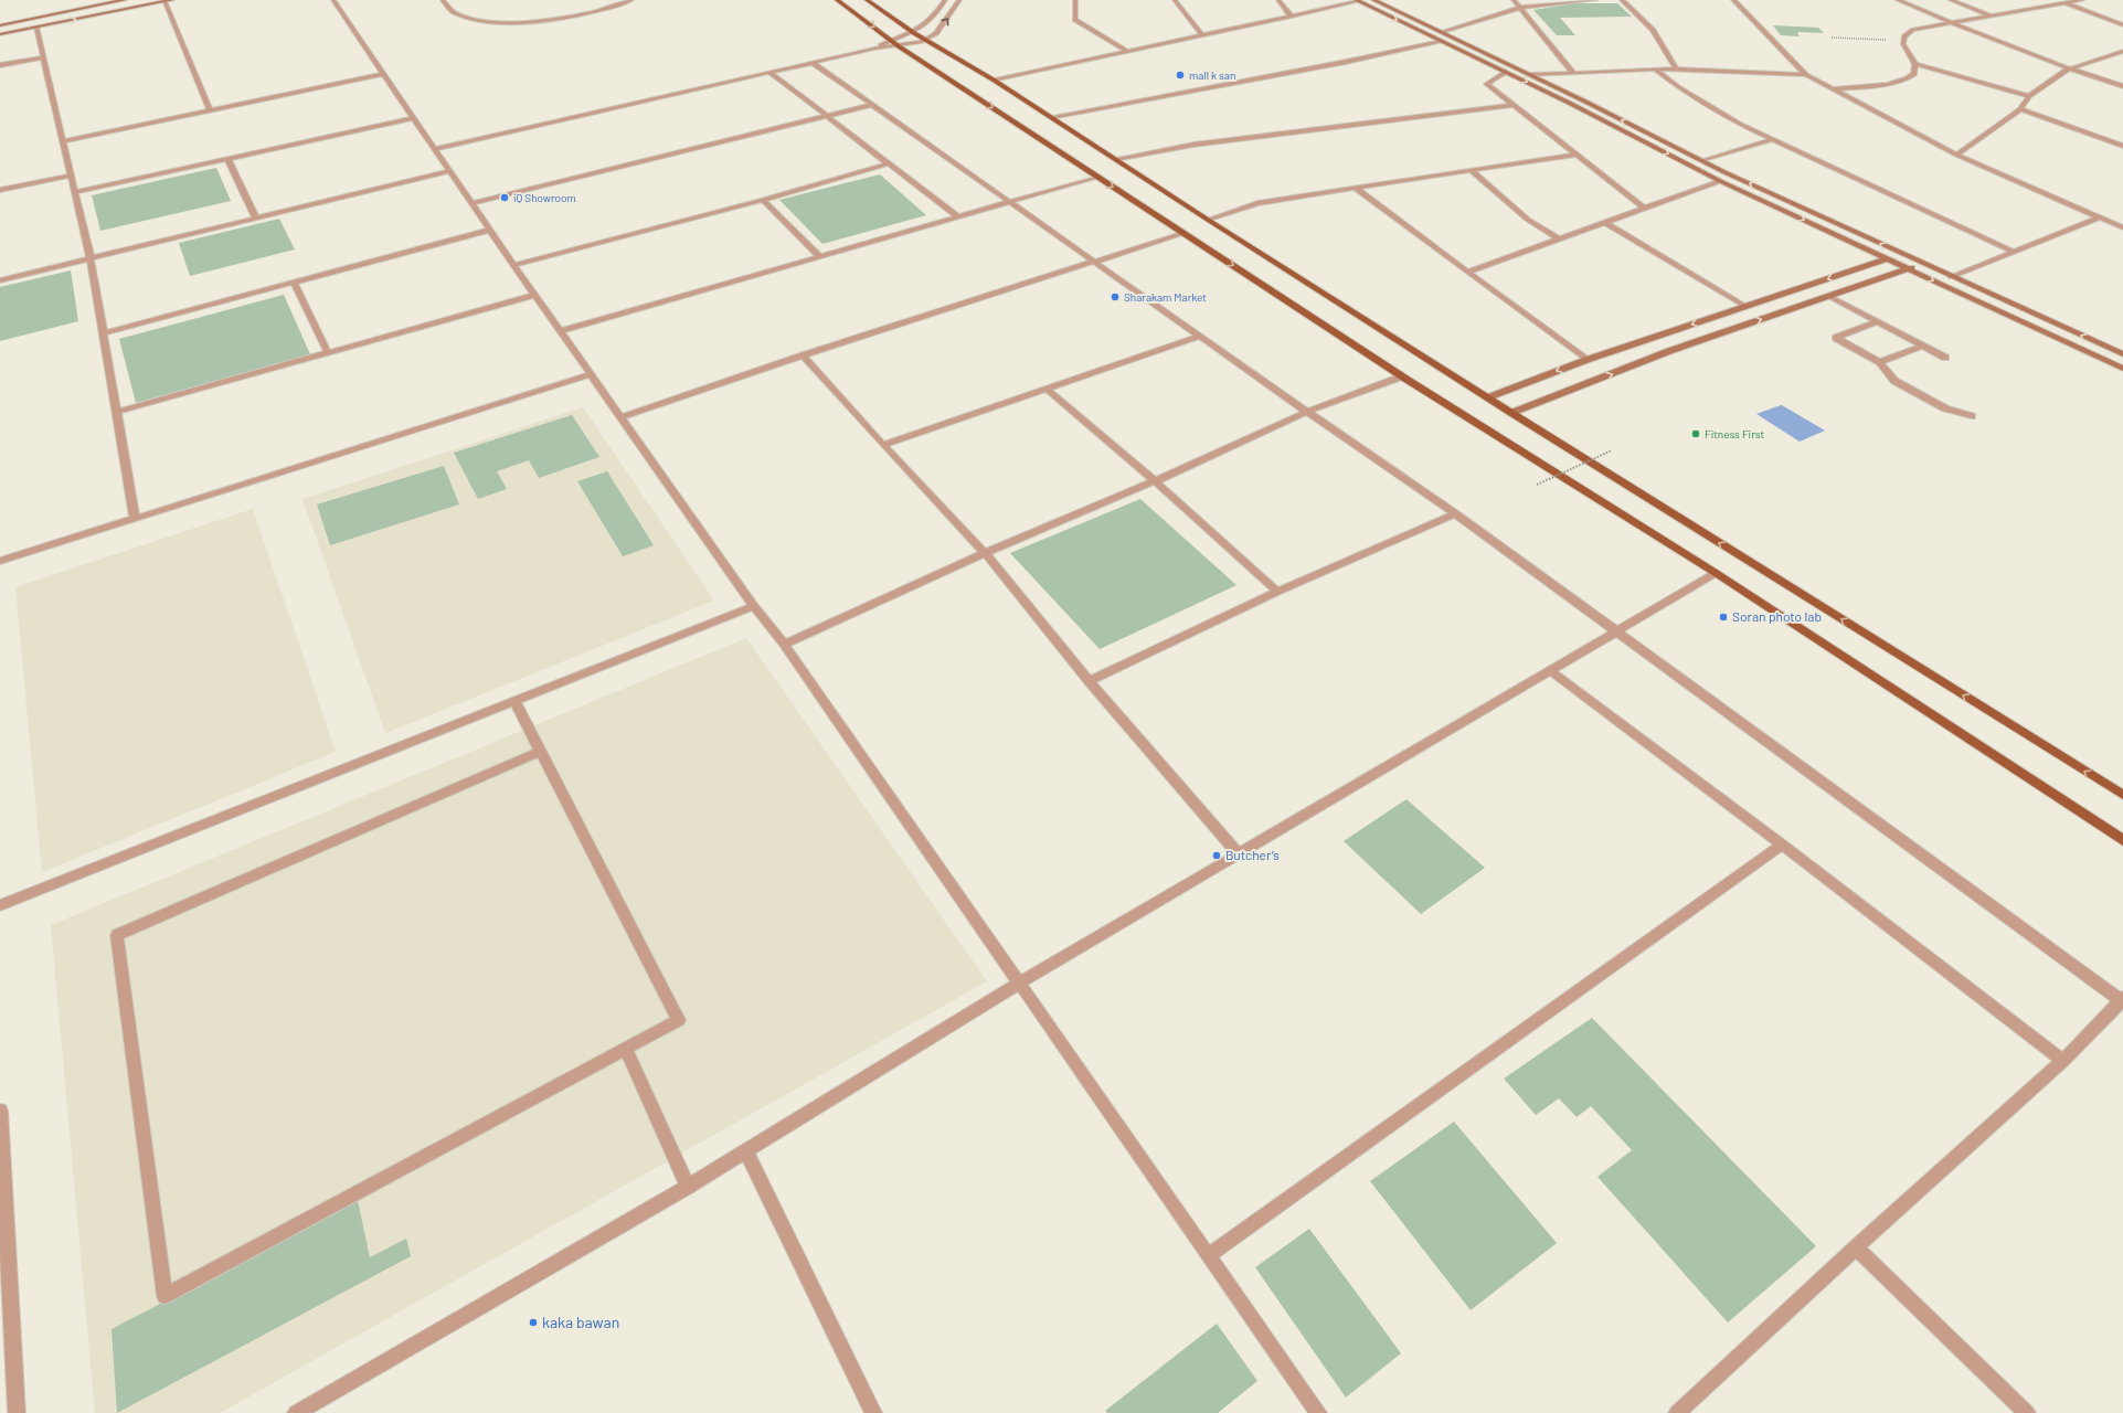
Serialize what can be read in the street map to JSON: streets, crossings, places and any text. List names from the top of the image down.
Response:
{
  "places": [
    "mall k san",
    "iQ Showroom",
    "Sharakam Market",
    "Fitness First",
    "Soran photo lab",
    "Butcher’s",
    "kaka bawan"
  ]
}
